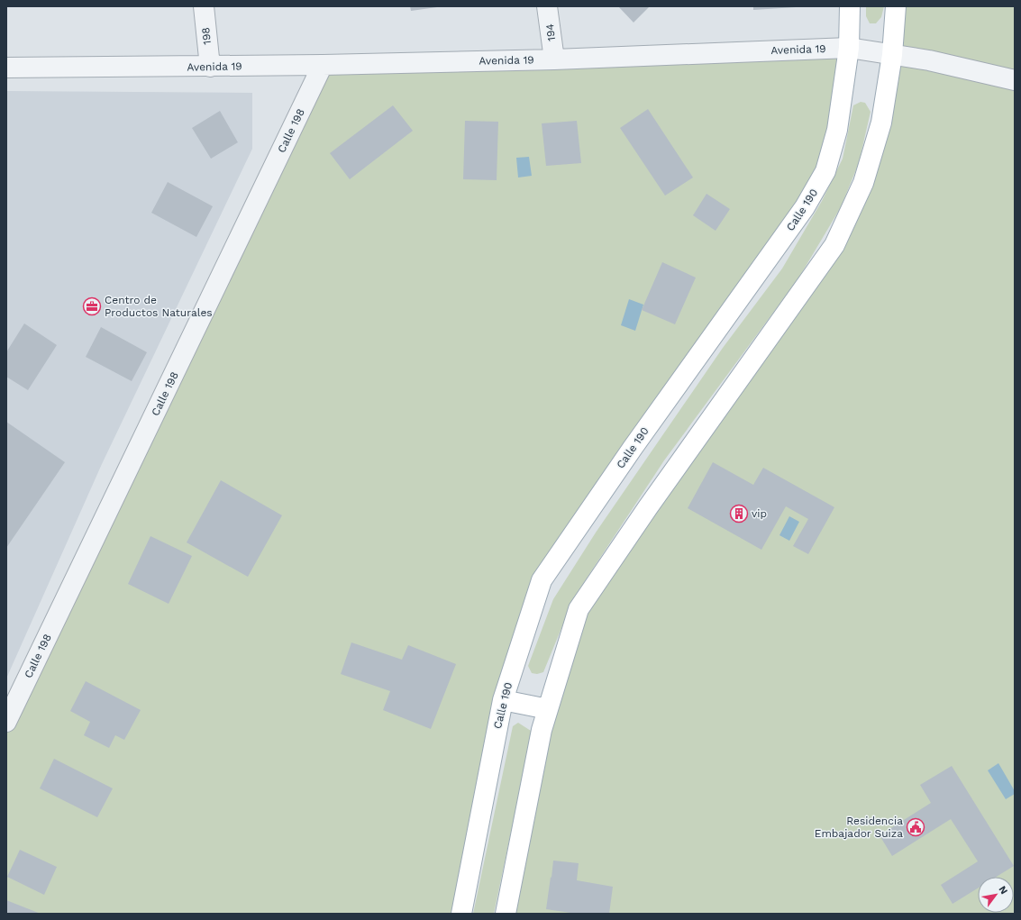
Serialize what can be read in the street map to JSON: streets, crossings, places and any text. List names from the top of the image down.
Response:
{
  "streets": {
    "main road": ["Calle 190"],
    "street": [
      "194",
      "198",
      "Avenida 19",
      "Calle 198"
    ]
  },
  "crossings": [
    ["194", "Avenida 19"],
    ["198", "Avenida 19"],
    ["Avenida 19", "Calle 198"],
    ["Avenida 19", "Calle 190"]
  ],
  "places": {
    "office": ["Centro de Productos Naturales"],
    "building": ["vip"],
    "public building": ["Residencia Embajador Suiza"]
  },
  "north": "top right"
}
